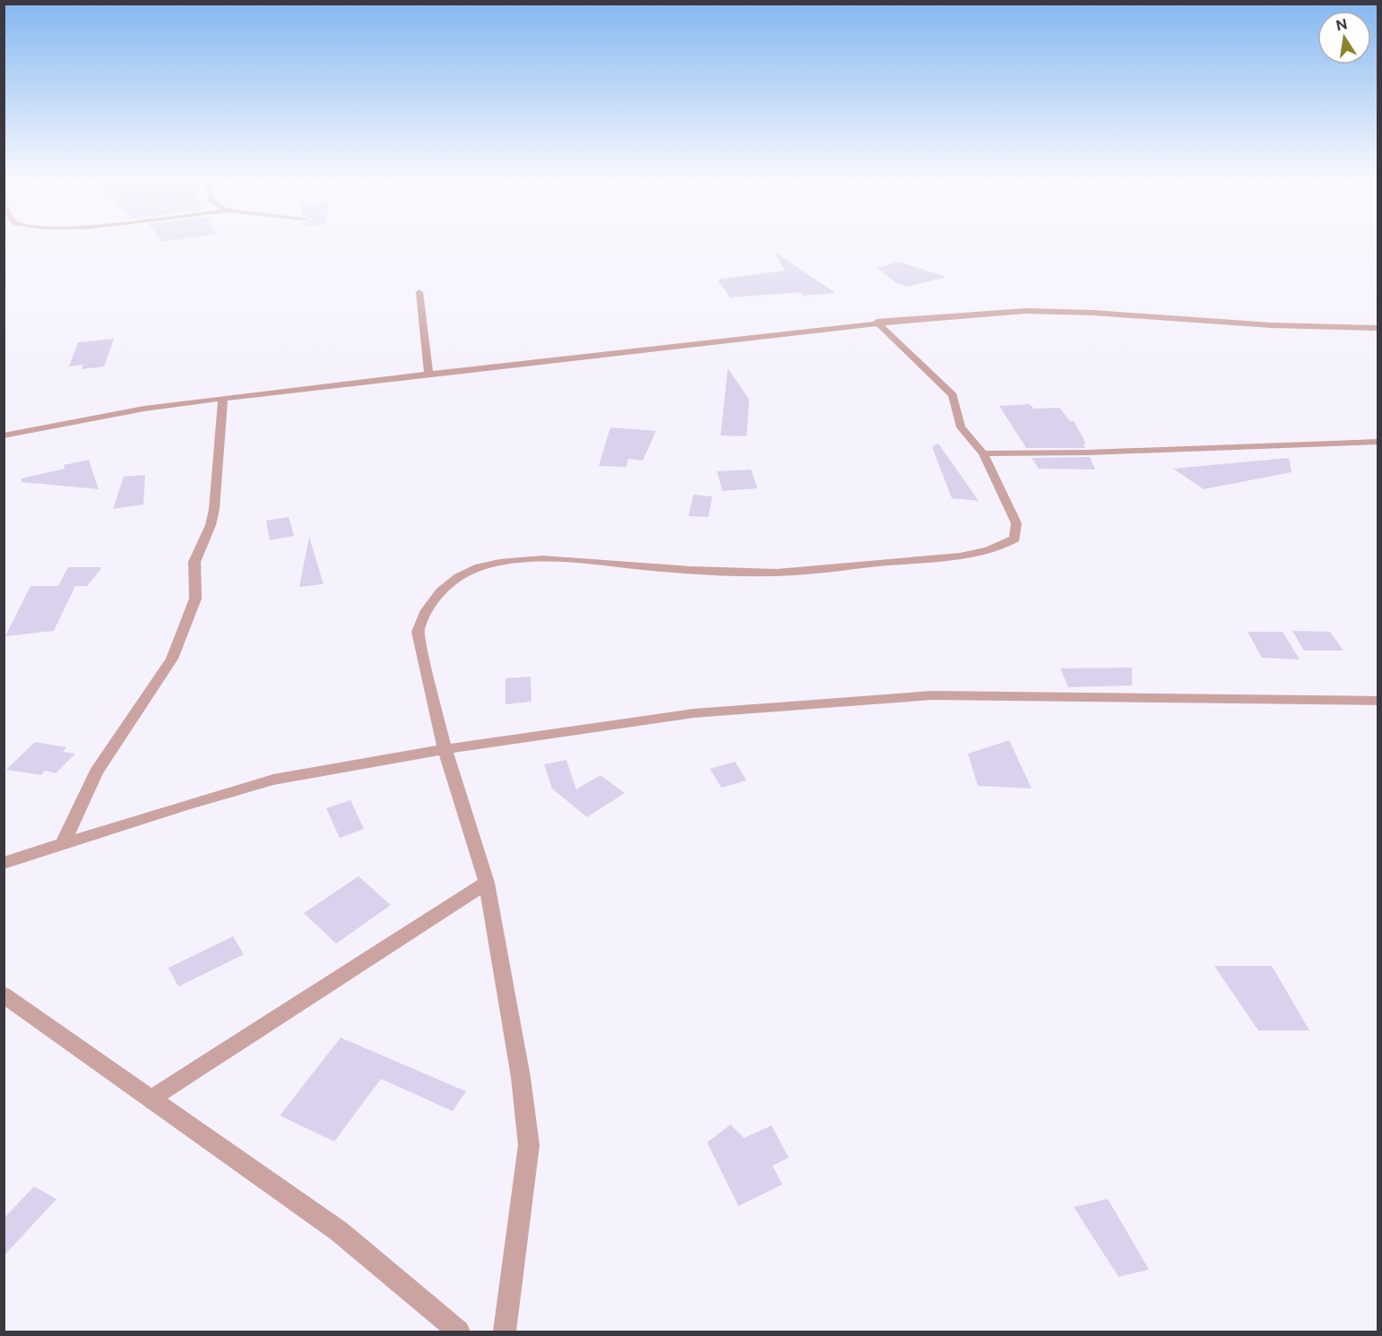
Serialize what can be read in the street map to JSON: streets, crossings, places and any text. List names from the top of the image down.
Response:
{
  "north": "top"
}
